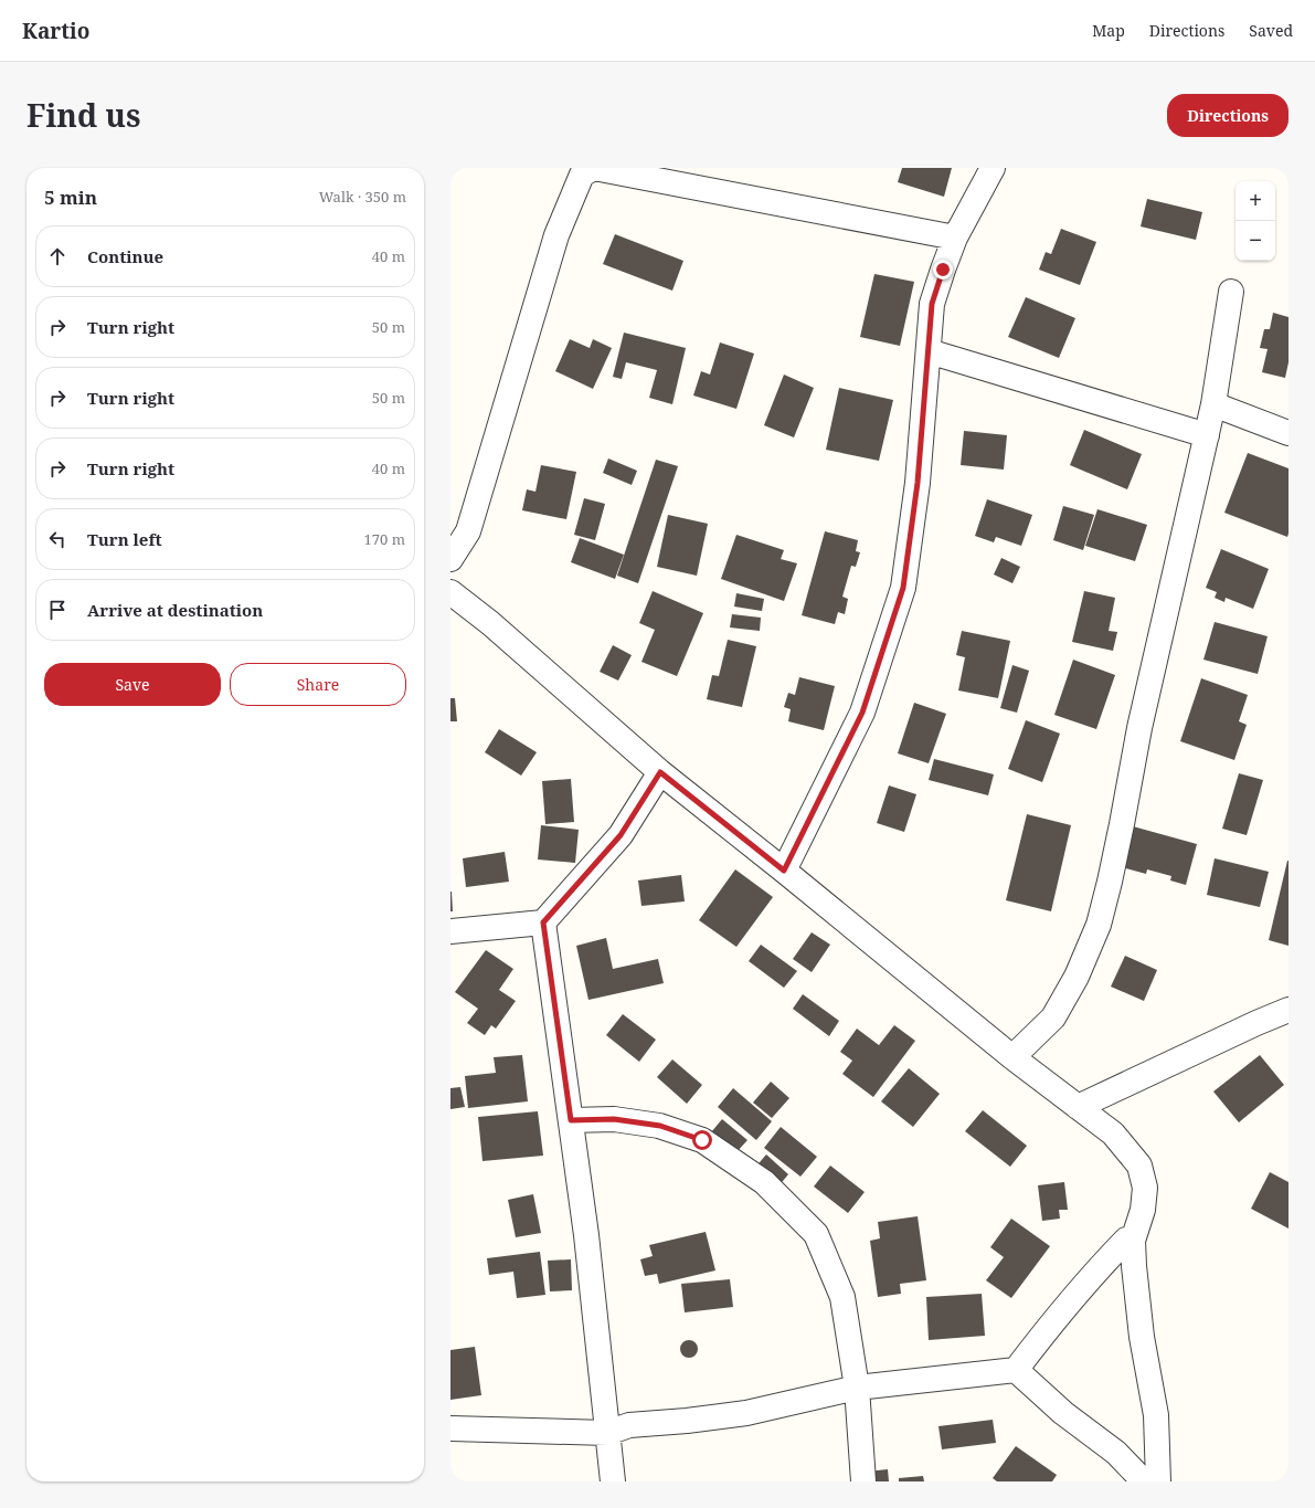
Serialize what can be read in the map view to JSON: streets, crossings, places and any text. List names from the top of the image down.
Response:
{
  "page": {
    "header": "Kartio",
    "nav": ["Map", "Directions", "Saved"],
    "title": "Find us",
    "buttons": [
      "Directions",
      ["Save", "Share"]
    ],
    "heading": ["5 min", "Walk · 350 m"],
    "map_buttons": ["+", "−"],
    "list": [
      ["Continue", "40 m"],
      ["Turn right", "50 m"],
      ["Turn right", "50 m"],
      ["Turn right", "40 m"],
      ["Turn left", "170 m"],
      "Arrive at destination"
    ]
  }
}
